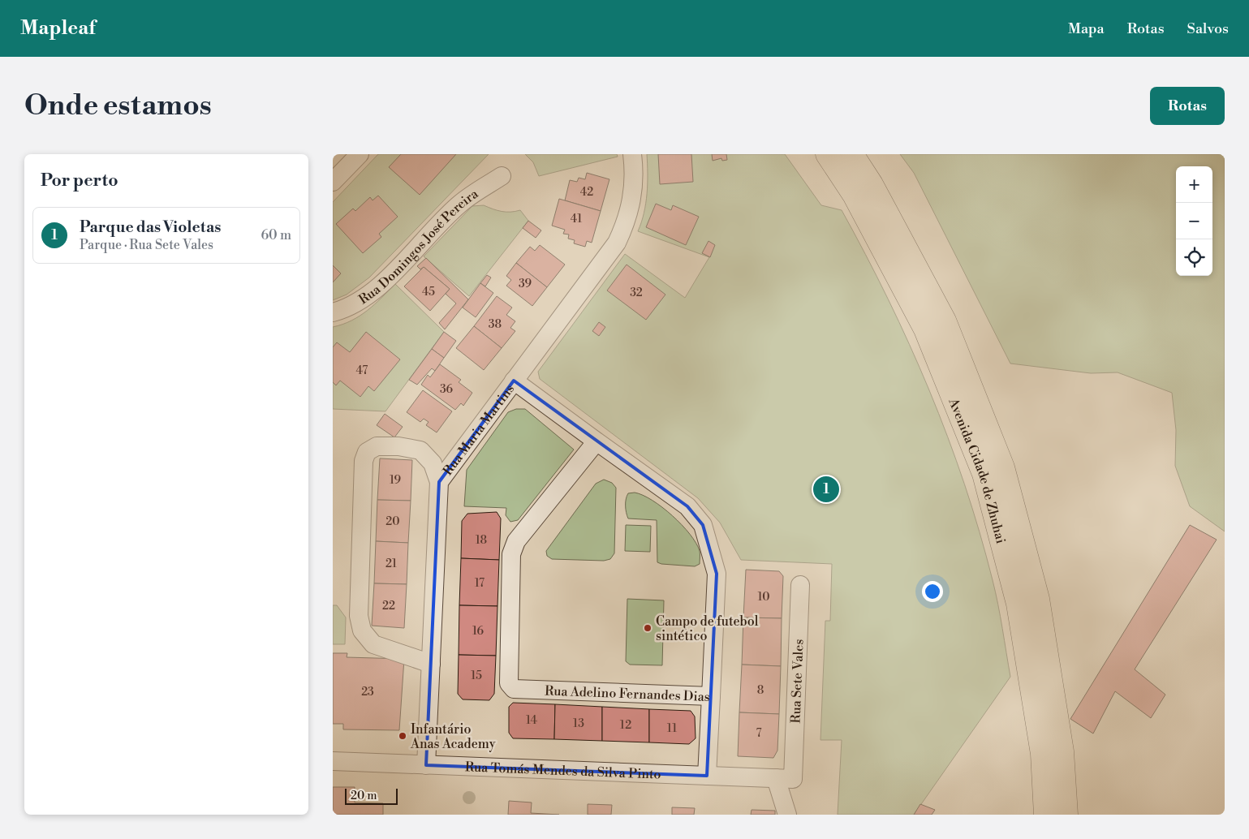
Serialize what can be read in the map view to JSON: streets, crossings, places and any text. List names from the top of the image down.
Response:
{
  "streets": {
    "main road": ["Avenida Cidade de Zhuhai"],
    "street": [
      "Rua Domingos José Pereira",
      "Rua Maria Martins",
      "Rua Sete Vales",
      "Rua Adelino Fernandes Dias",
      "Rua Tomás Mendes da Silva Pinto"
    ]
  },
  "crossings": [
    ["Rua Maria Martins", "Rua Adelino Fernandes Dias"],
    ["Rua Maria Martins", "Rua Tomás Mendes da Silva Pinto"],
    ["Rua Sete Vales", "Rua Tomás Mendes da Silva Pinto"]
  ],
  "places": ["Campo de futebol sintético", "Infantário Anas Academy"],
  "house_numbers": [
    "42",
    "41",
    "39",
    "45",
    "32",
    "38",
    "47",
    "36",
    "19",
    "20",
    "18",
    "21",
    "17",
    "10",
    "22",
    "16",
    "15",
    "8",
    "23",
    "14",
    "13",
    "12",
    "11",
    "7"
  ],
  "scale_bar": "20 m",
  "page": {
    "header": "Mapleaf",
    "nav": ["Mapa", "Rotas", "Salvos"],
    "buttons": "Rotas",
    "title": "Onde estamos",
    "heading": "Por perto",
    "map_buttons": ["+", "−"],
    "list": [
      {
        "mark": "1",
        "name": "Parque das Violetas",
        "note": "Parque · Rua Sete Vales",
        "value": "60 m"
      }
    ],
    "pins": "1",
    "scale": "20 m"
  }
}
